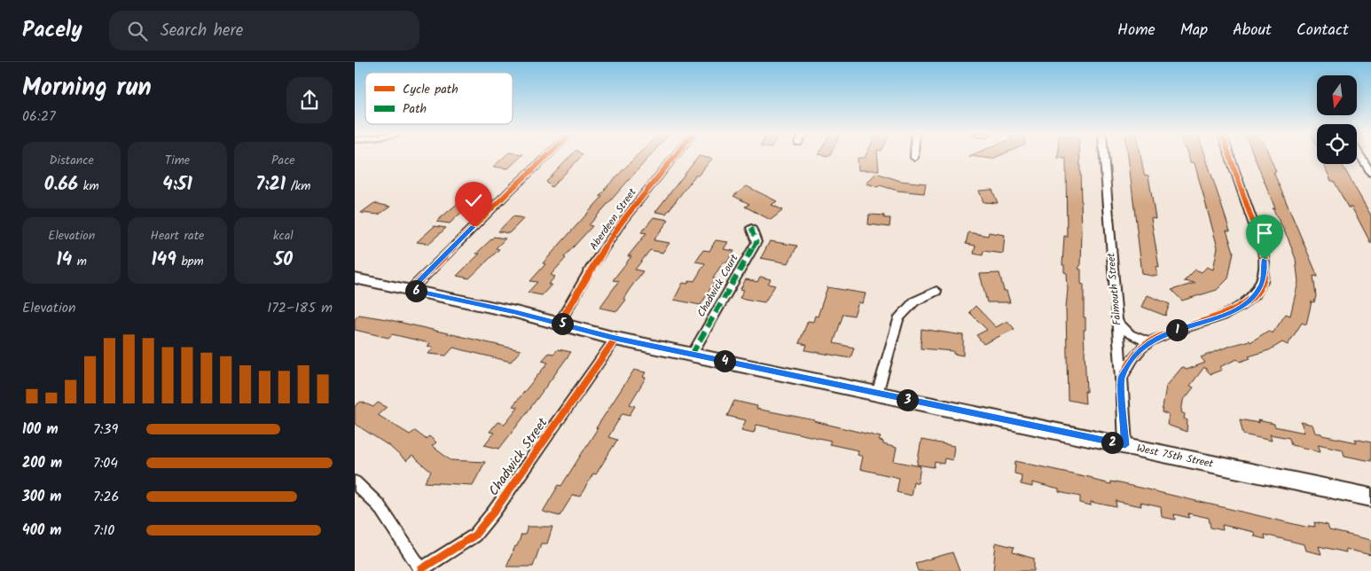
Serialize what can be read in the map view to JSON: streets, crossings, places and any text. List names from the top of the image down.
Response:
{
  "streets": {
    "main road": ["West 75th Street"],
    "street": [
      "Aberdeen Street",
      "Chadwick Court",
      "Falmouth Street",
      "Chadwick Street"
    ]
  },
  "crossings": [
    ["Aberdeen Street", "West 75th Street"],
    ["Chadwick Court", "West 75th Street"],
    ["Falmouth Street", "West 75th Street"],
    ["West 75th Street", "Chadwick Street"]
  ],
  "legend": ["Cycle path", "Path"],
  "north": "bottom",
  "page": {
    "header": "Pacely",
    "search": "Search here",
    "nav": [
      "Home",
      "Map",
      "About",
      "Contact"
    ],
    "heading": ["Morning run", "06:27"],
    "stats": [
      ["Distance", "0.66 km"],
      ["Time", "4:51"],
      ["Pace", "7:21 /km"],
      ["Elevation", "14 m"],
      ["Heart rate", "149 bpm"],
      ["kcal", "50"]
    ],
    "pins": [
      "6",
      "5",
      "1",
      "4",
      "3",
      "2"
    ],
    "chart": ["Elevation", "172–185 m"],
    "list": [
      {
        "name": "100 m",
        "note": "7:39"
      },
      {
        "name": "200 m",
        "note": "7:04"
      },
      {
        "name": "300 m",
        "note": "7:26"
      },
      {
        "name": "400 m",
        "note": "7:10"
      }
    ]
  }
}
